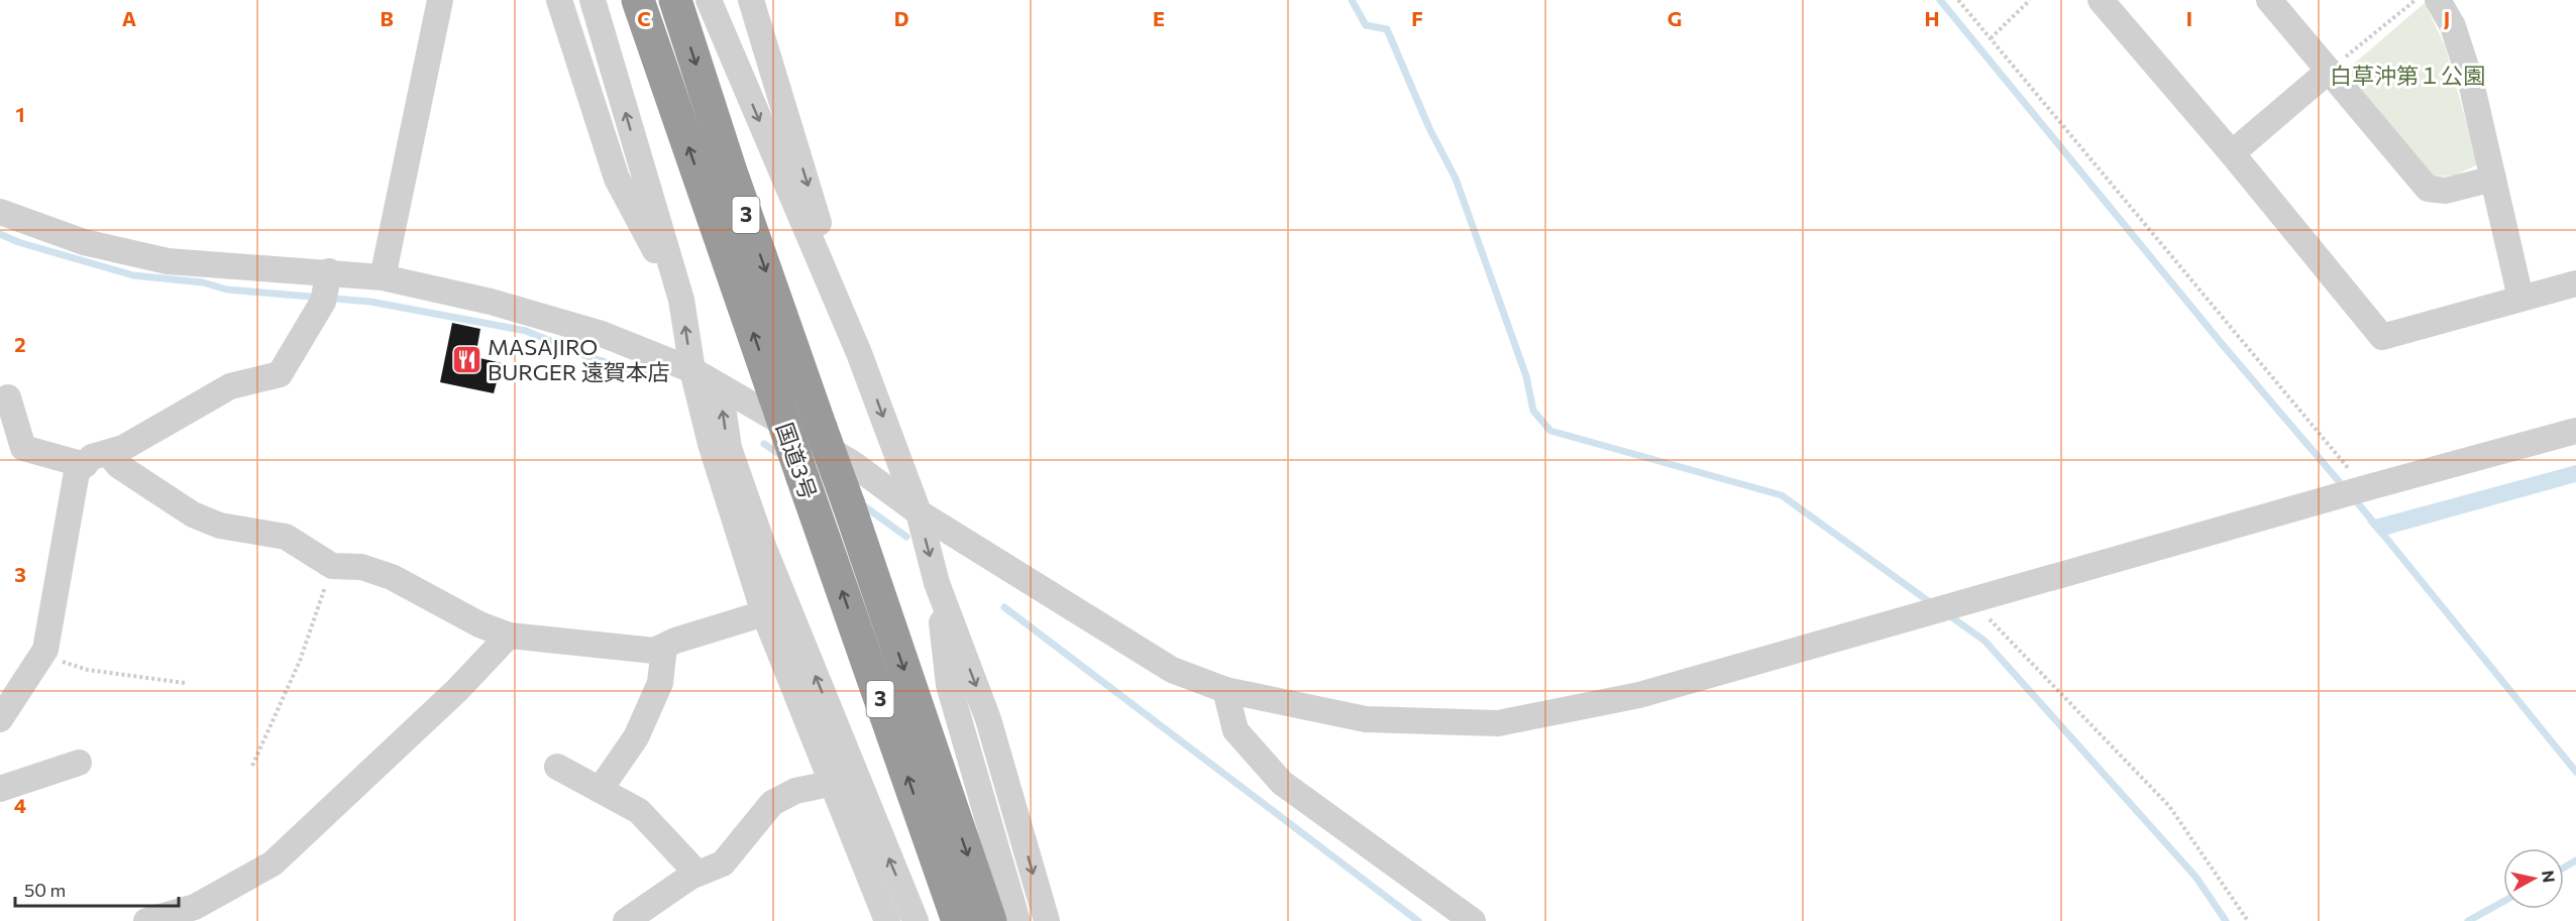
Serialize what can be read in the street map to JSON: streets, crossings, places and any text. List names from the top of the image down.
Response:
{
  "streets": {
    "highway": ["3", "国道3号"]
  },
  "parks": ["白草沖第１公園"],
  "places": {
    "restaurant": ["MASAJIRO BURGER 遠賀本店"]
  },
  "scale_bar": "50 m",
  "north": "right",
  "grid": {
    "columns": [
      "A",
      "B",
      "C",
      "D",
      "E",
      "F",
      "G",
      "H",
      "I",
      "J"
    ],
    "rows": [
      "1",
      "2",
      "3",
      "4"
    ]
  }
}
